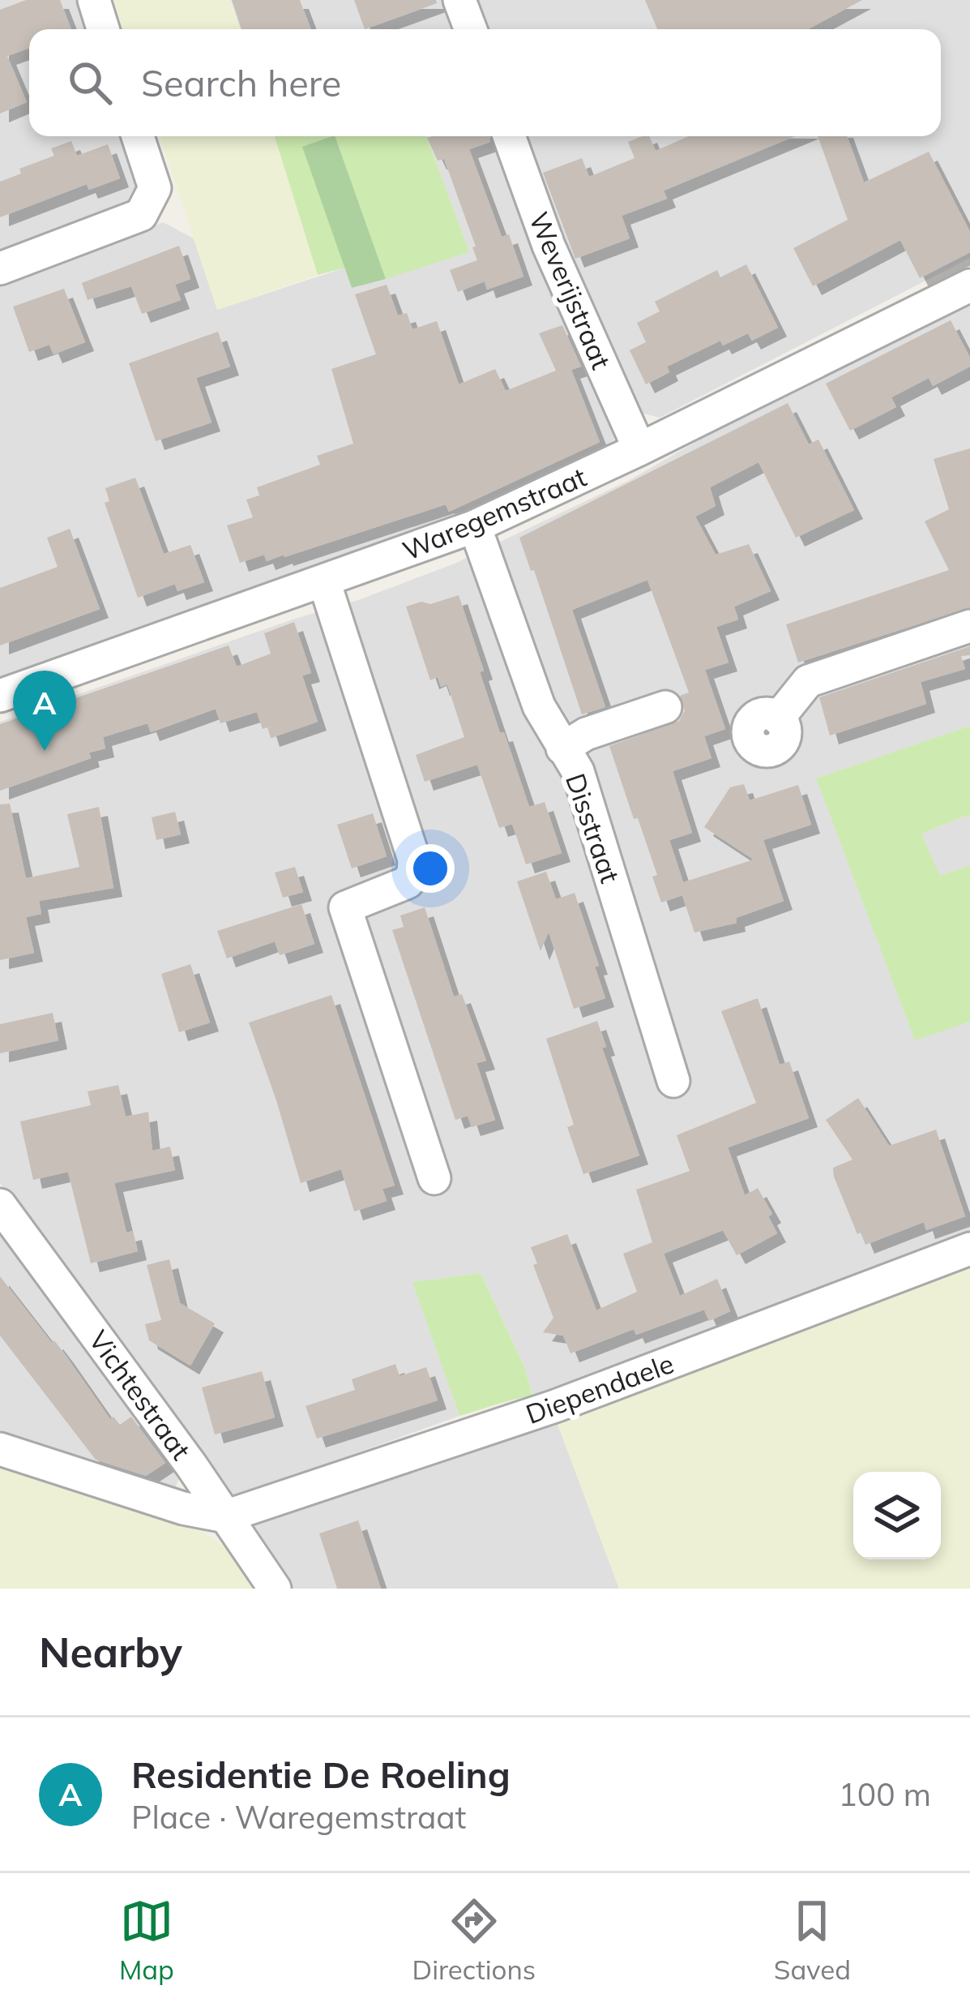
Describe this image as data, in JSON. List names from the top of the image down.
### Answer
{
  "streets": {
    "street": [
      "Weverijstraat",
      "Waregemstraat",
      "Disstraat",
      "Diependaele",
      "Vichtestraat"
    ]
  },
  "crossings": [
    ["Weverijstraat", "Waregemstraat"],
    ["Waregemstraat", "Disstraat"],
    ["Diependaele", "Vichtestraat"]
  ],
  "page": {
    "search": "Search here",
    "pins": "A",
    "heading": "Nearby",
    "list": [
      {
        "mark": "A",
        "name": "Residentie De Roeling",
        "note": "Place · Waregemstraat",
        "value": "100 m"
      }
    ],
    "nav": ["Map", "Directions", "Saved"]
  }
}
